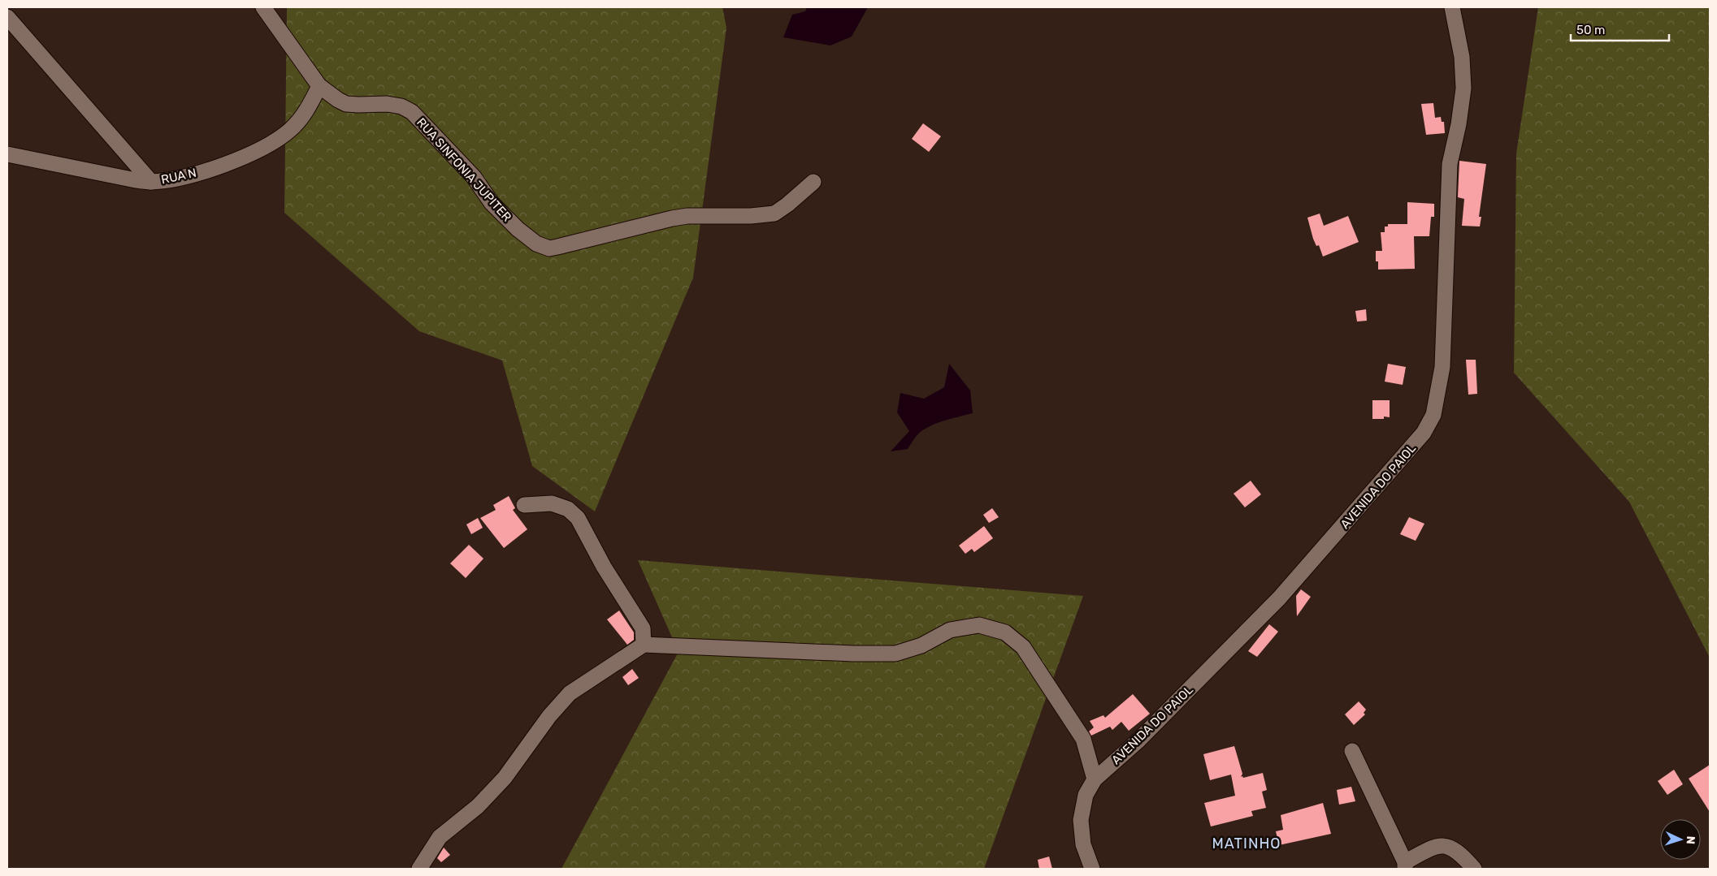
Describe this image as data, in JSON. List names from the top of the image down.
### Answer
{
  "streets": {
    "street": ["RUA SINFONIA JUPITER", "RUA N", "AVENIDA DO PAIOL"]
  },
  "crossings": [
    ["RUA SINFONIA JUPITER", "RUA N"]
  ],
  "districts": ["MATINHO"],
  "scale_bar": "50 m",
  "north": "right"
}
